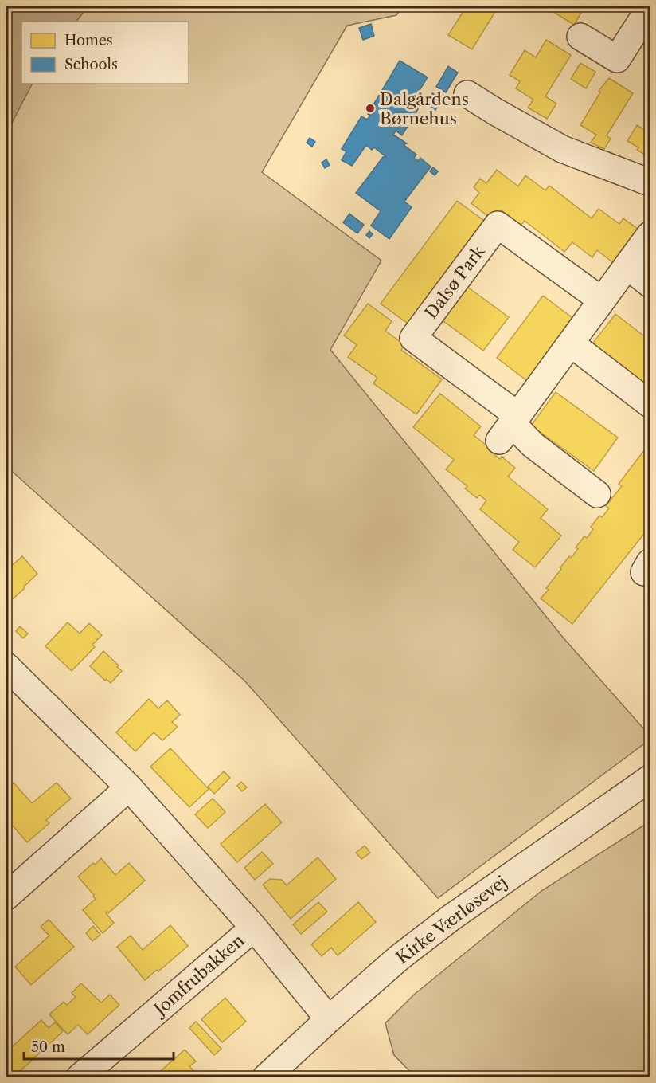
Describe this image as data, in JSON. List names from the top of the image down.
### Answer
{
  "streets": {
    "street": ["Dalsø Park", "Kirke Værløsevej", "Jomfrubakken"]
  },
  "crossings": [
    ["Kirke Værløsevej", "Jomfrubakken"]
  ],
  "places": ["Dalgårdens Børnehus"],
  "legend": ["Homes", "Schools"],
  "scale_bar": "50 m"
}
